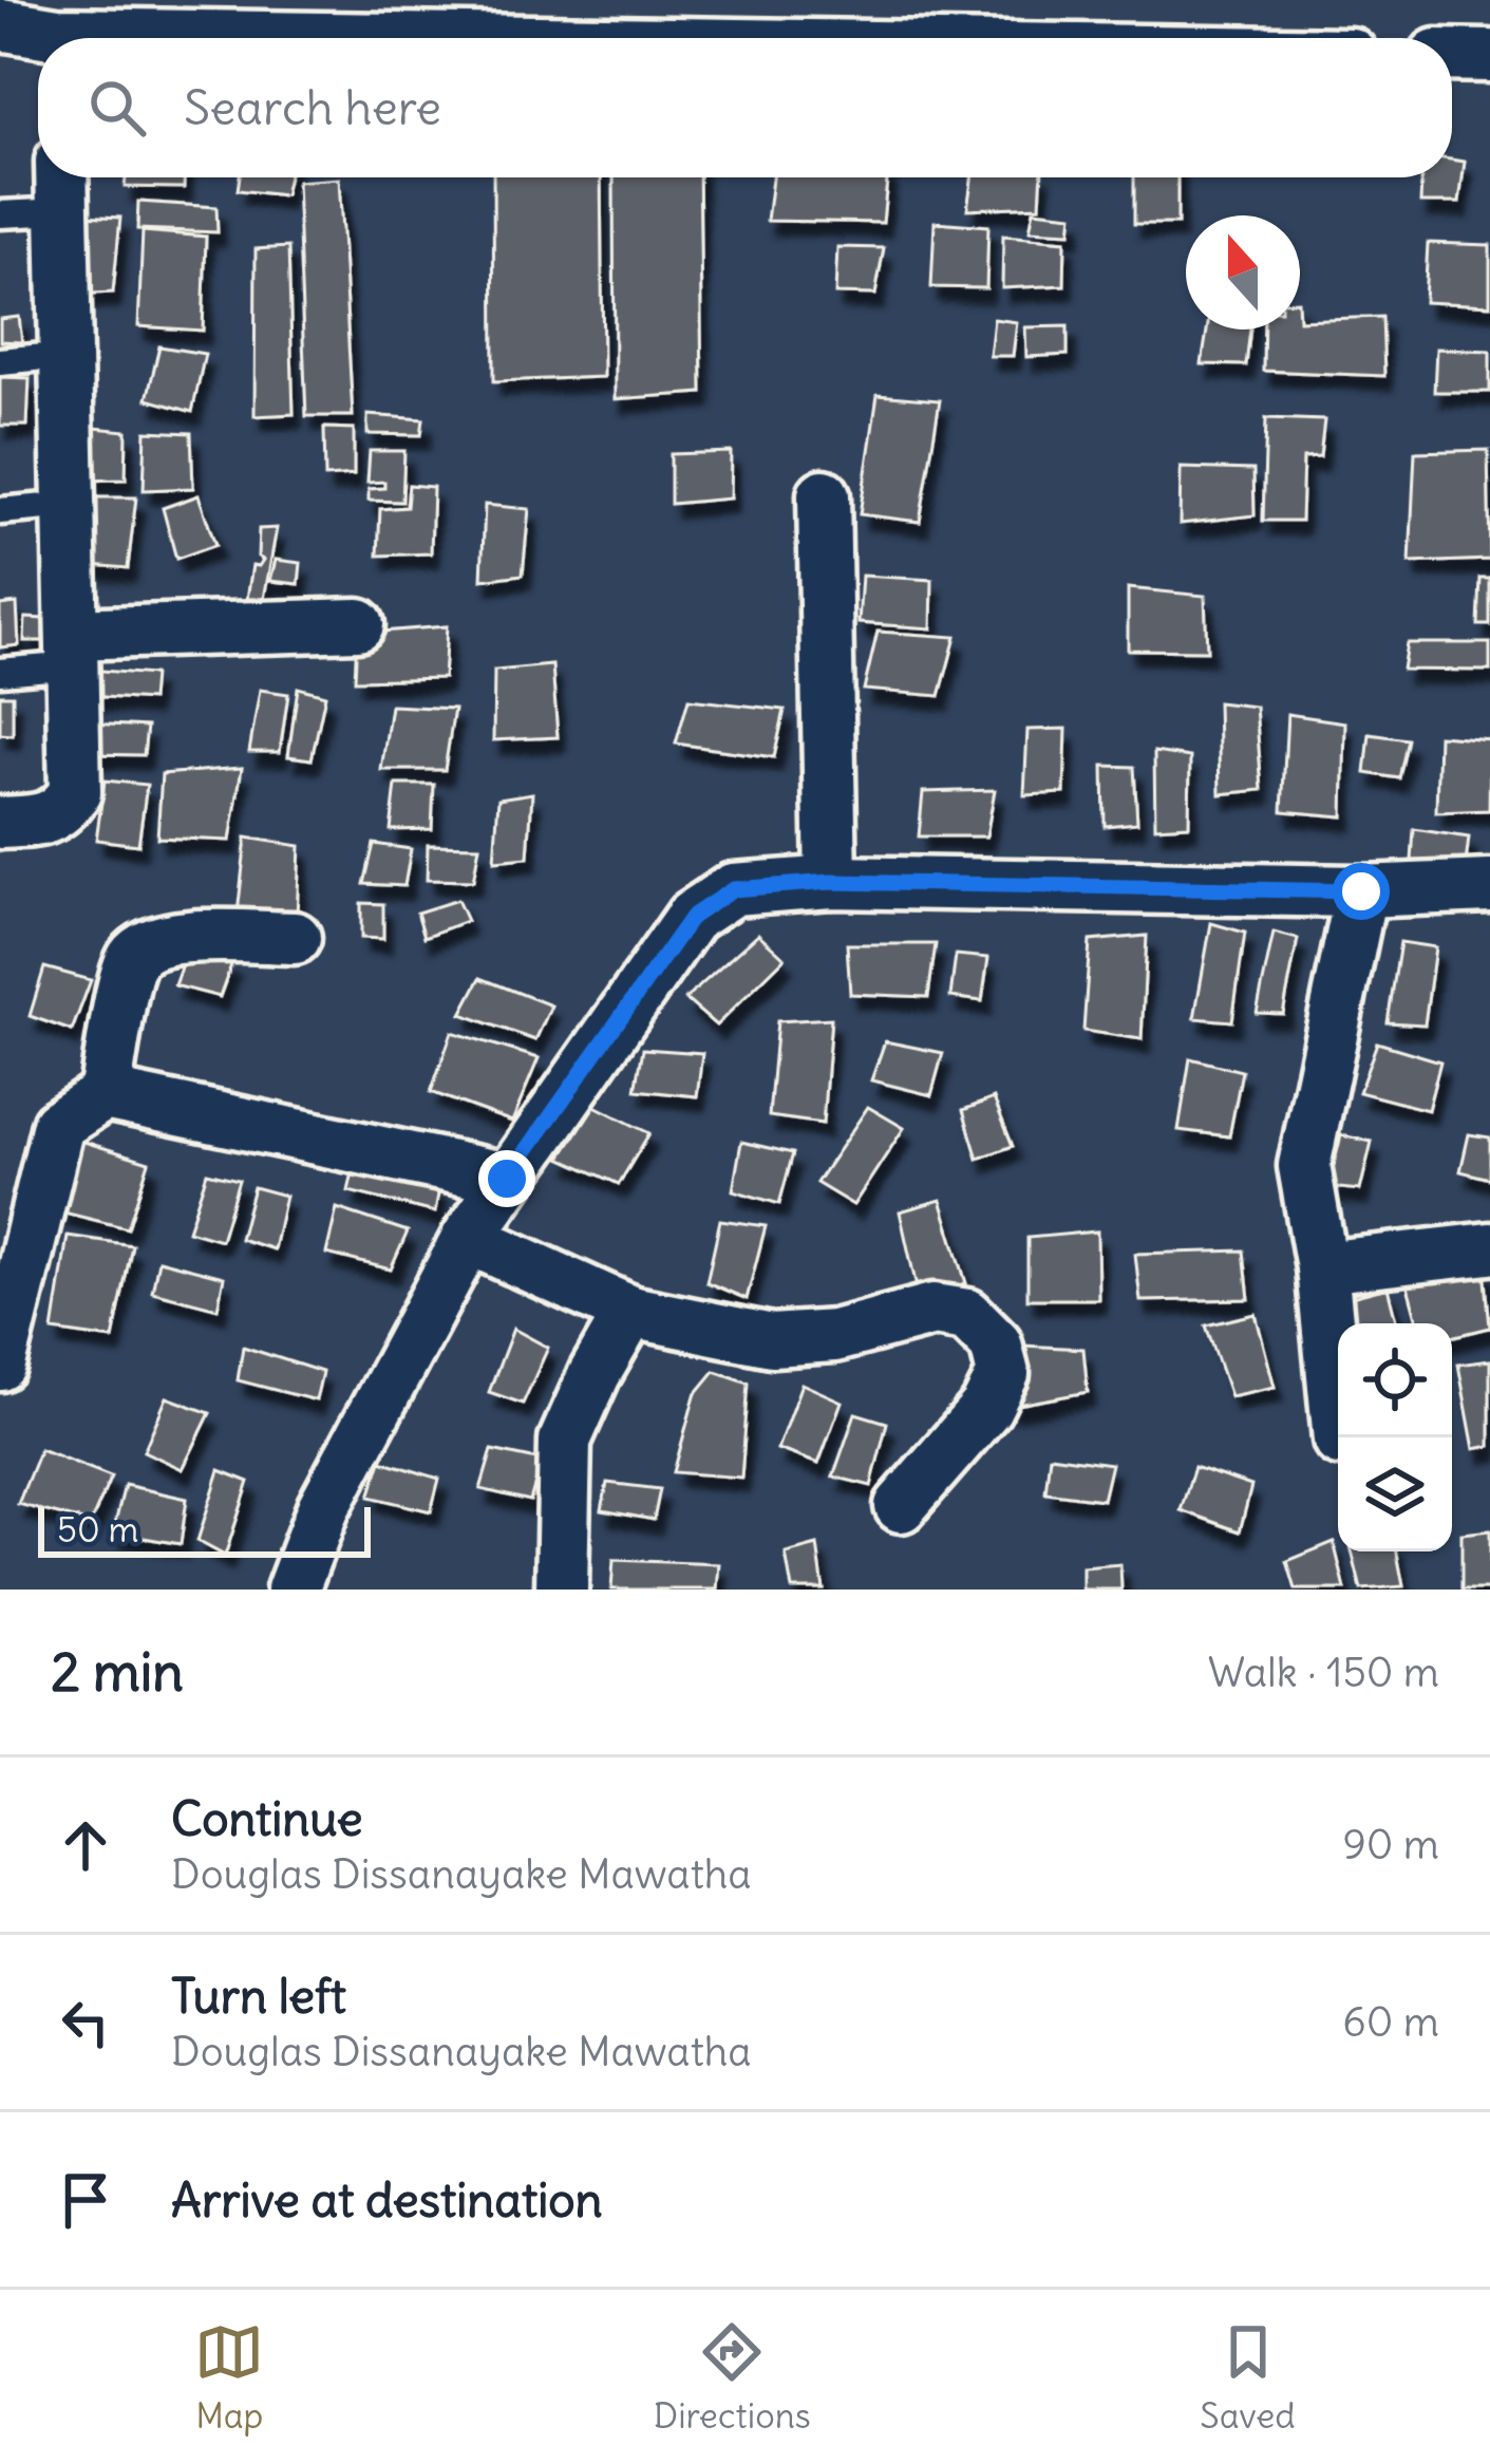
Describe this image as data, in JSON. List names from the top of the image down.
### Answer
{
  "scale_bar": "50 m",
  "north": "top",
  "page": {
    "search": "Search here",
    "scale": "50 m",
    "heading": ["2 min", "Walk · 150 m"],
    "list": [
      ["Continue", "Douglas Dissanayake Mawatha", "90 m"],
      ["Turn left", "Douglas Dissanayake Mawatha", "60 m"],
      "Arrive at destination"
    ],
    "nav": ["Map", "Directions", "Saved"]
  }
}
